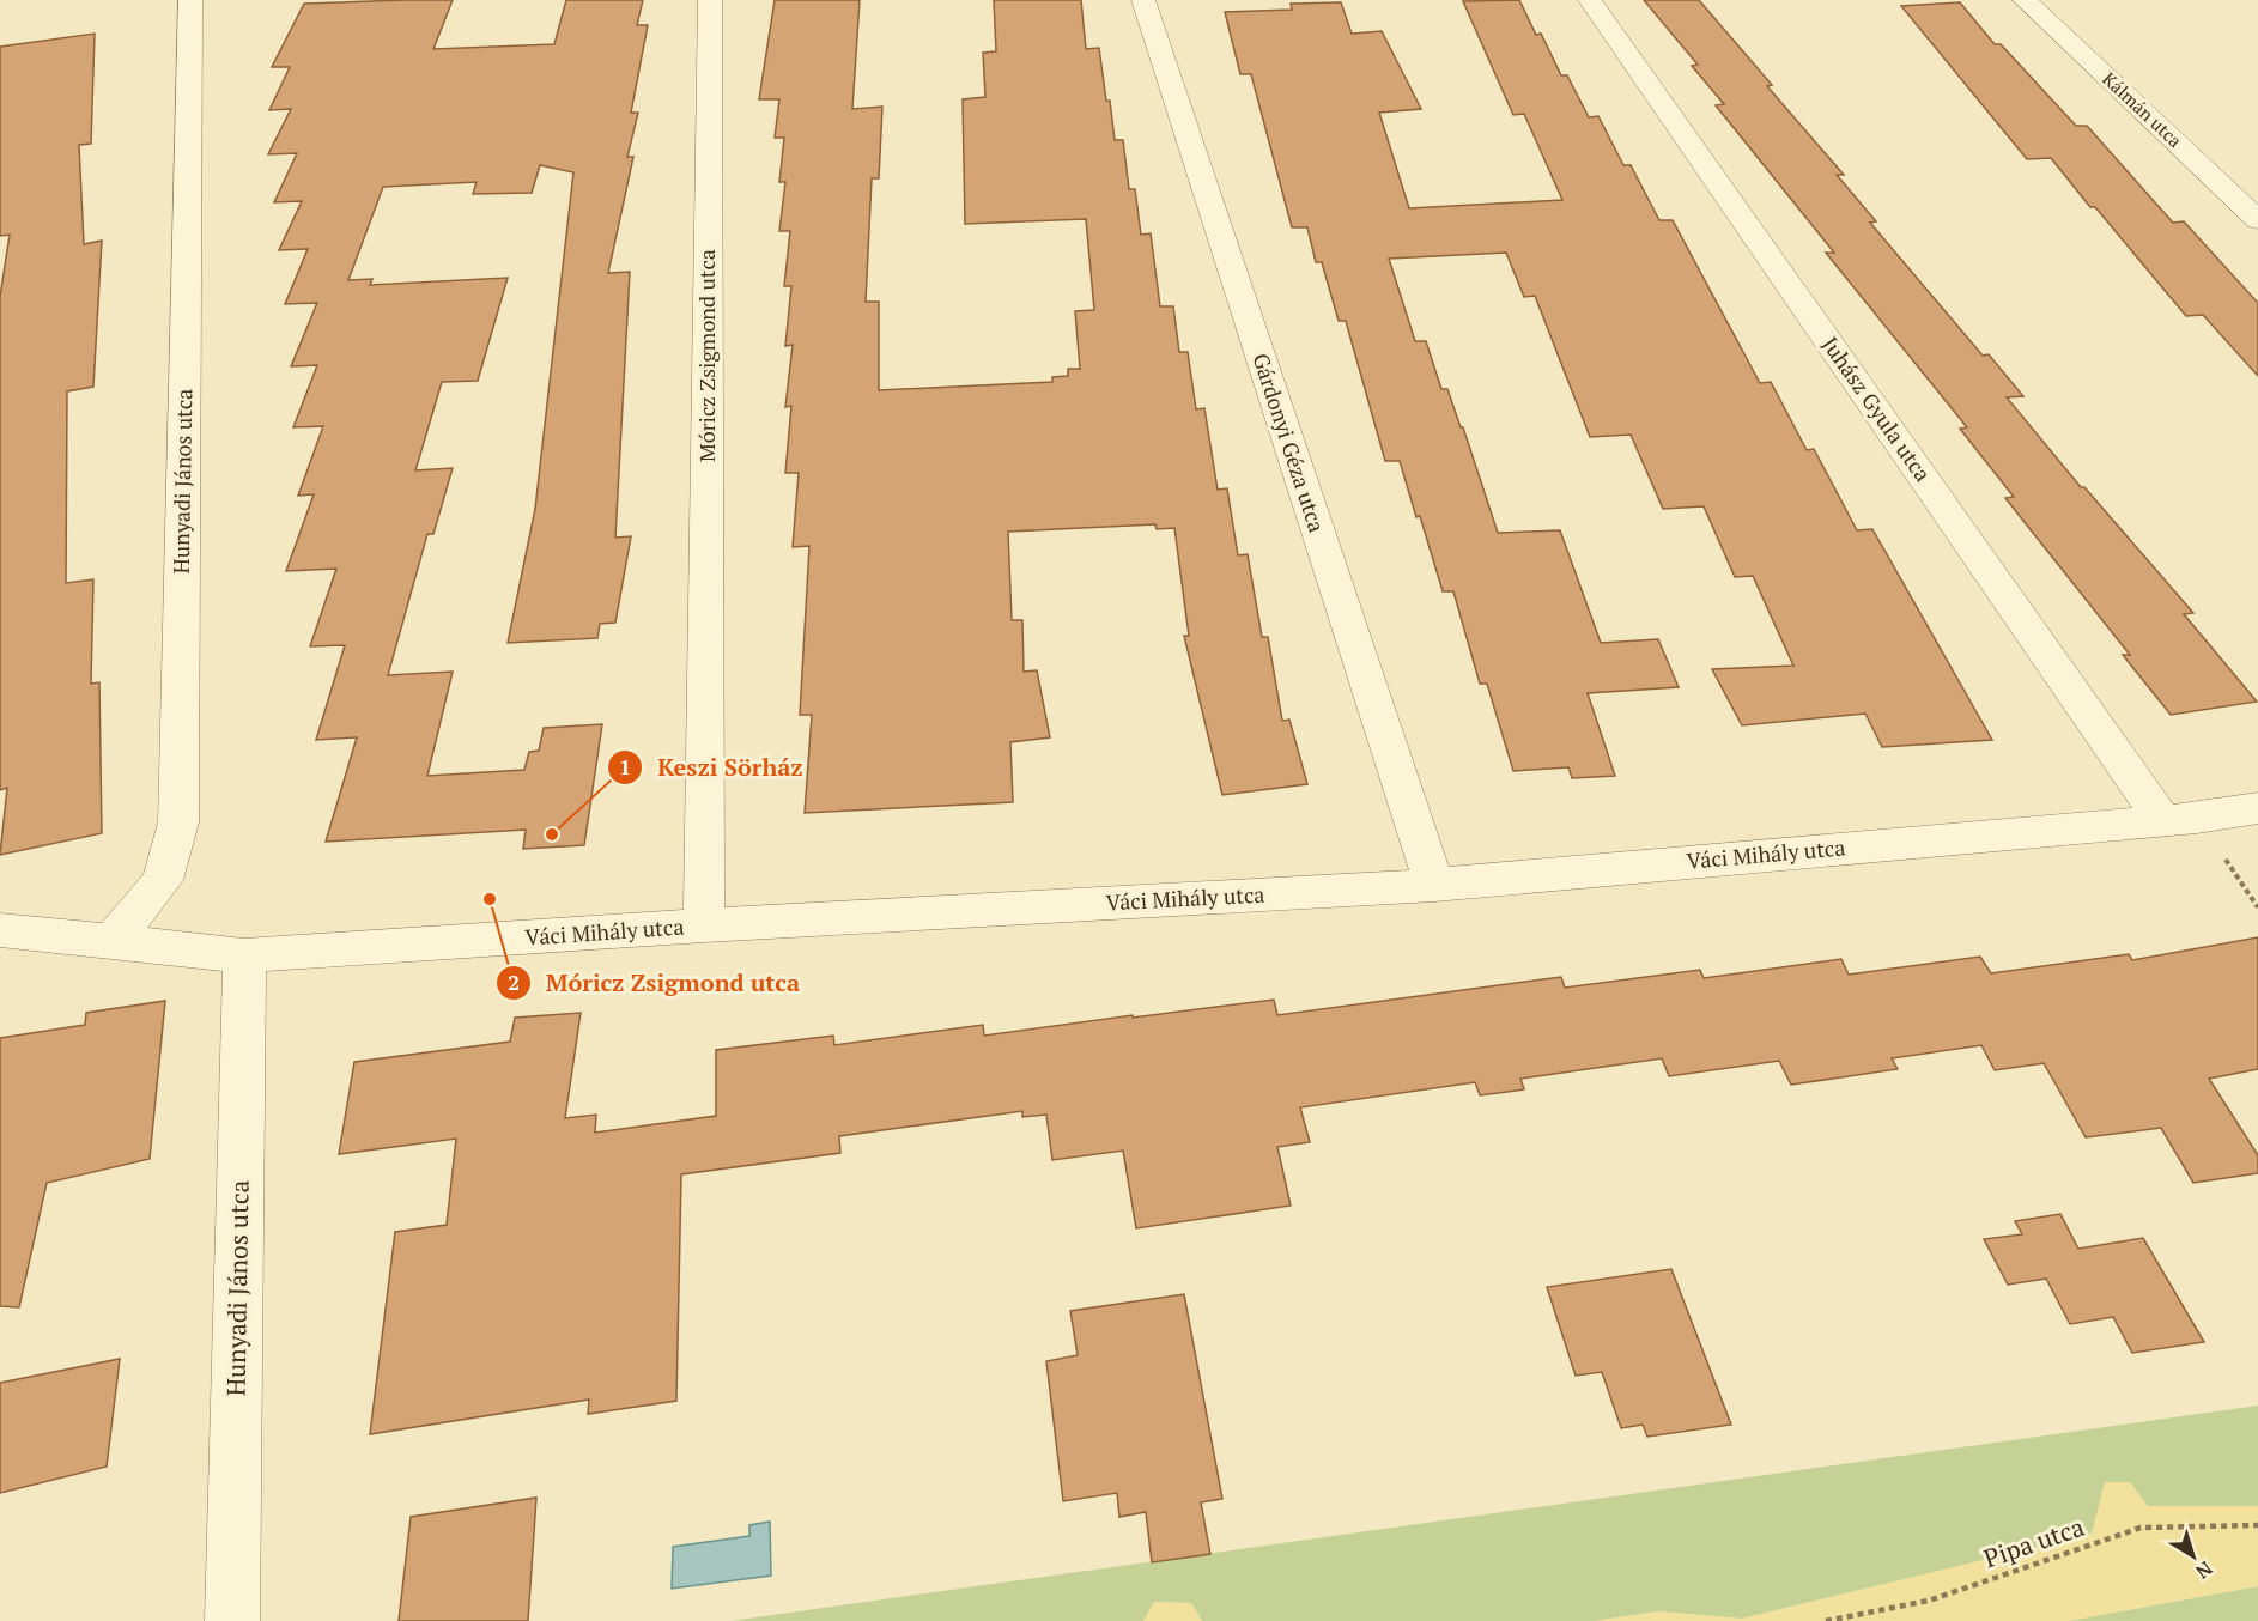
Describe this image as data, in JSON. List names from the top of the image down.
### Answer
{
  "streets": {
    "street": [
      "Kálmán utca",
      "Móricz Zsigmond utca",
      "Juhász Gyula utca",
      "Gárdonyi Géza utca",
      "Hunyadi János utca",
      "Váci Mihály utca"
    ],
    "path": ["Pipa utca"]
  },
  "crossings": [
    ["Móricz Zsigmond utca", "Váci Mihály utca"],
    ["Juhász Gyula utca", "Váci Mihály utca"],
    ["Gárdonyi Géza utca", "Váci Mihály utca"],
    ["Hunyadi János utca", "Váci Mihály utca"]
  ],
  "places": ["Keszi Sörház", "Móricz Zsigmond utca"],
  "north": "bottom right"
}
